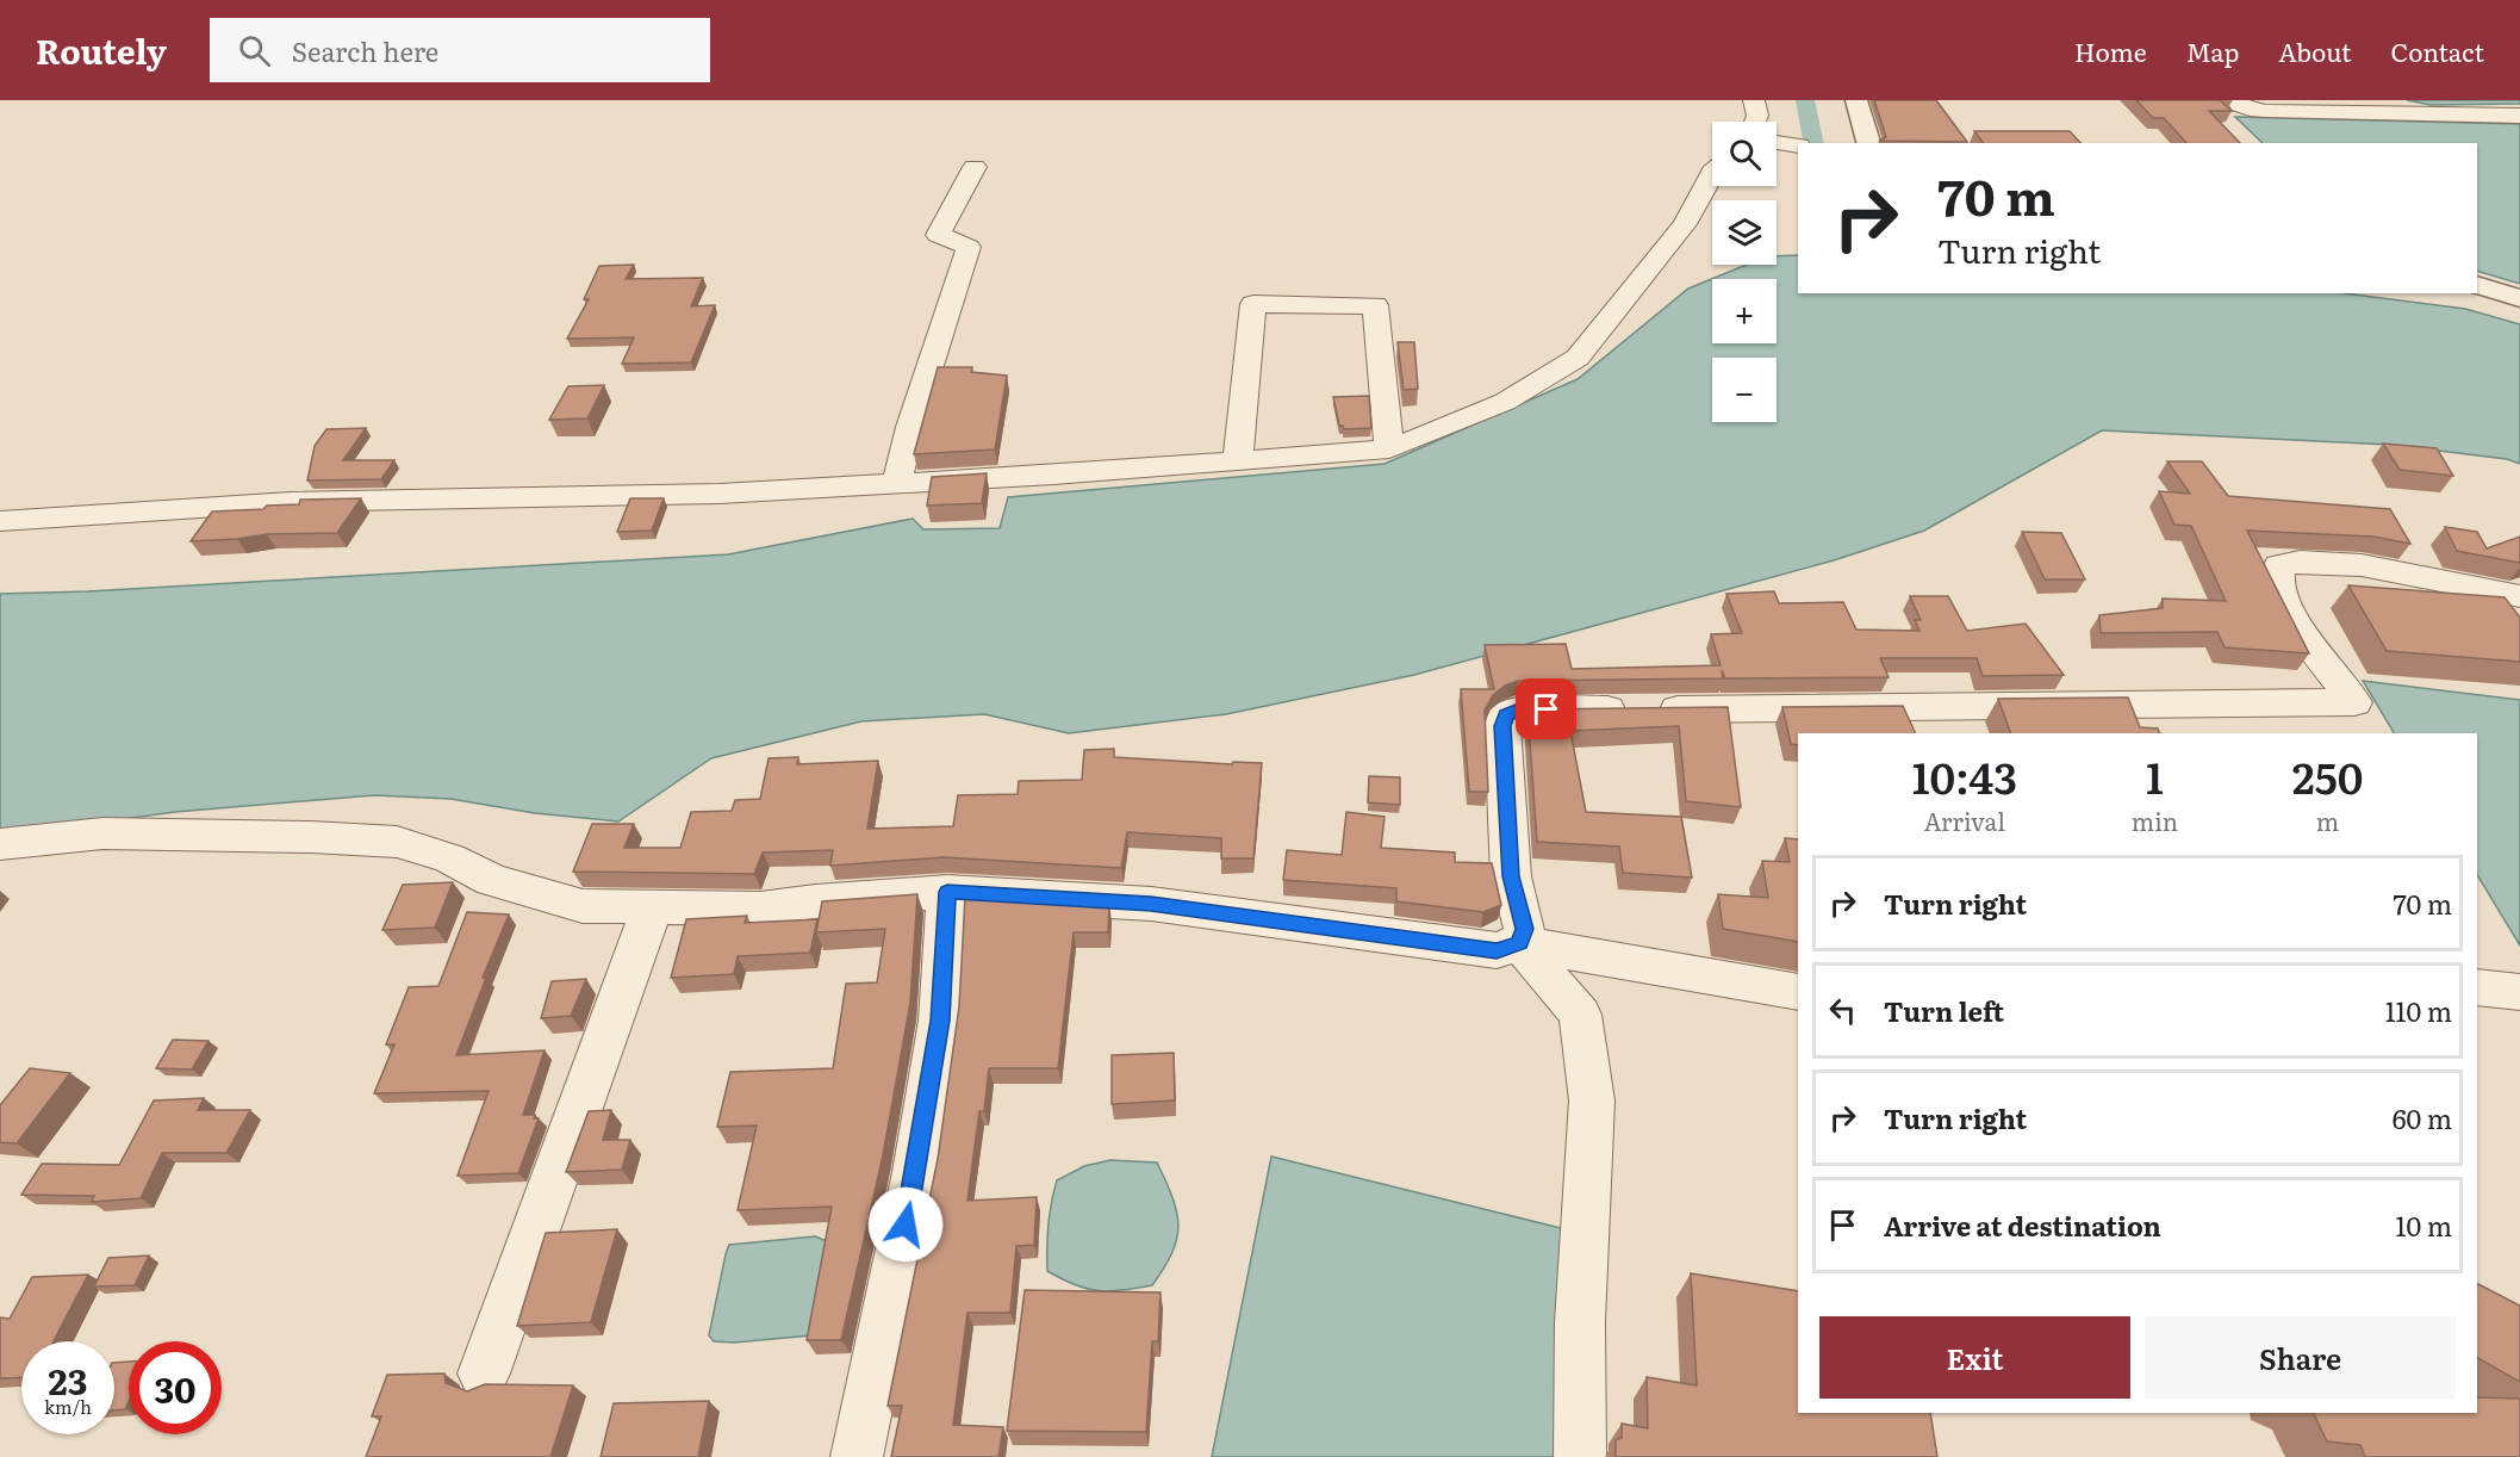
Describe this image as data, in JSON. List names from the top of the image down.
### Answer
{
  "page": {
    "header": "Routely",
    "search": "Search here",
    "nav": [
      "Home",
      "Map",
      "About",
      "Contact"
    ],
    "map_buttons": ["+", "−"],
    "turn": ["70 m", "Turn right"],
    "eta": [
      "10:43",
      "Arrival",
      "1",
      "min",
      "250",
      "m"
    ],
    "list": [
      {
        "name": "Turn right",
        "value": "70 m"
      },
      {
        "name": "Turn left",
        "value": "110 m"
      },
      {
        "name": "Turn right",
        "value": "60 m"
      },
      {
        "name": "Arrive at destination",
        "value": "10 m"
      }
    ],
    "buttons": ["Exit", "Share"],
    "speed": "23 km/h",
    "limit": "30"
  }
}
